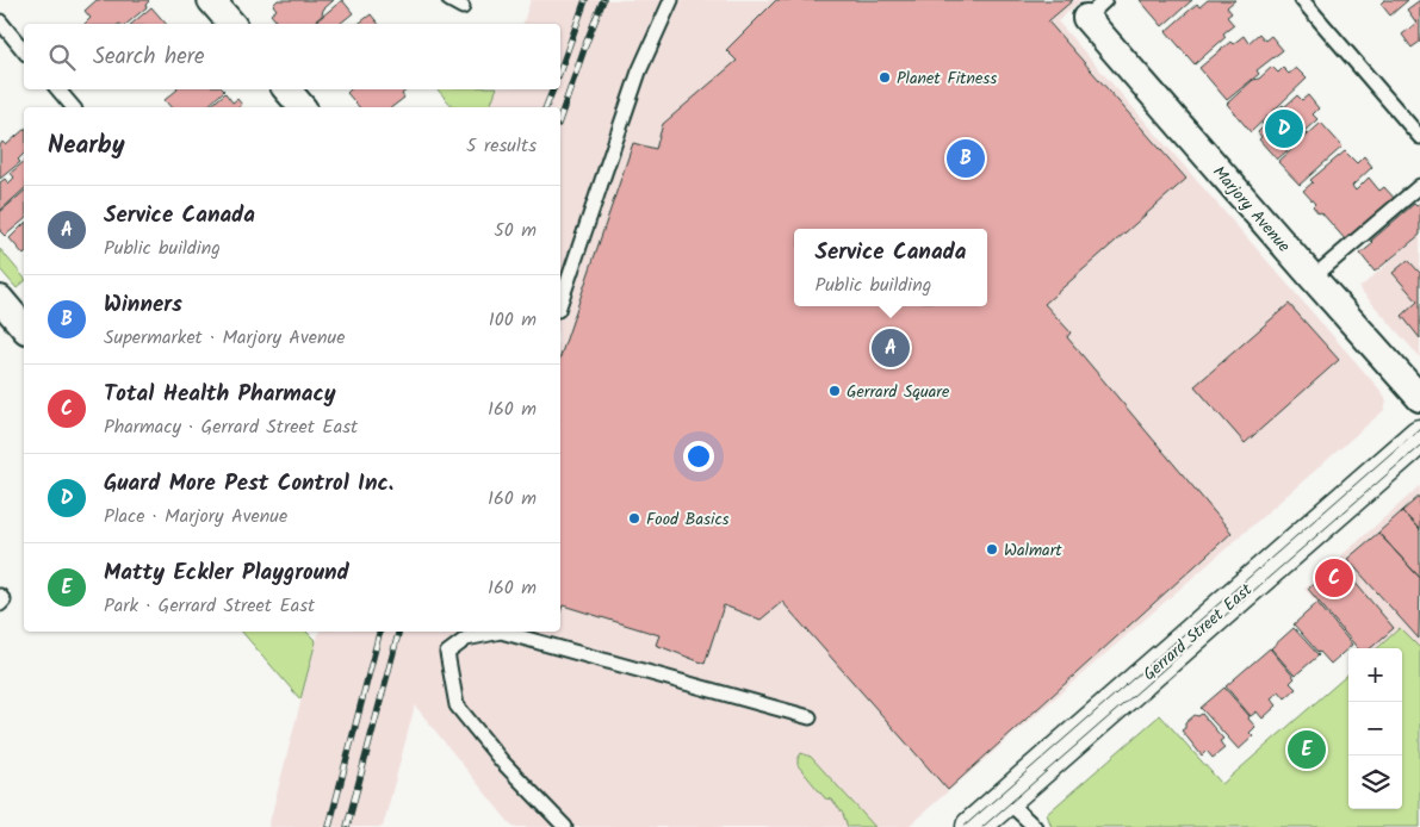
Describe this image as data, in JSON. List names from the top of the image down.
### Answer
{
  "streets": {
    "main road": ["Gerrard Street East"],
    "street": ["Marjory Avenue"]
  },
  "places": [
    "Planet Fitness",
    "Gerrard Square",
    "Food Basics",
    "Walmart"
  ],
  "page": {
    "search": "Search here",
    "pins": [
      "D",
      "B",
      "A",
      "C",
      "E"
    ],
    "heading": ["Nearby", "5 results"],
    "list": [
      {
        "mark": "A",
        "name": "Service Canada",
        "note": "Public building",
        "value": "50 m"
      },
      {
        "mark": "B",
        "name": "Winners",
        "note": "Supermarket · Marjory Avenue",
        "value": "100 m"
      },
      {
        "mark": "C",
        "name": "Total Health Pharmacy",
        "note": "Pharmacy · Gerrard Street East",
        "value": "160 m"
      },
      {
        "mark": "D",
        "name": "Guard More Pest Control Inc.",
        "note": "Place · Marjory Avenue",
        "value": "160 m"
      },
      {
        "mark": "E",
        "name": "Matty Eckler Playground",
        "note": "Park · Gerrard Street East",
        "value": "160 m"
      }
    ],
    "popup": ["Service Canada", "Public building"],
    "map_buttons": ["+", "−"]
  }
}
